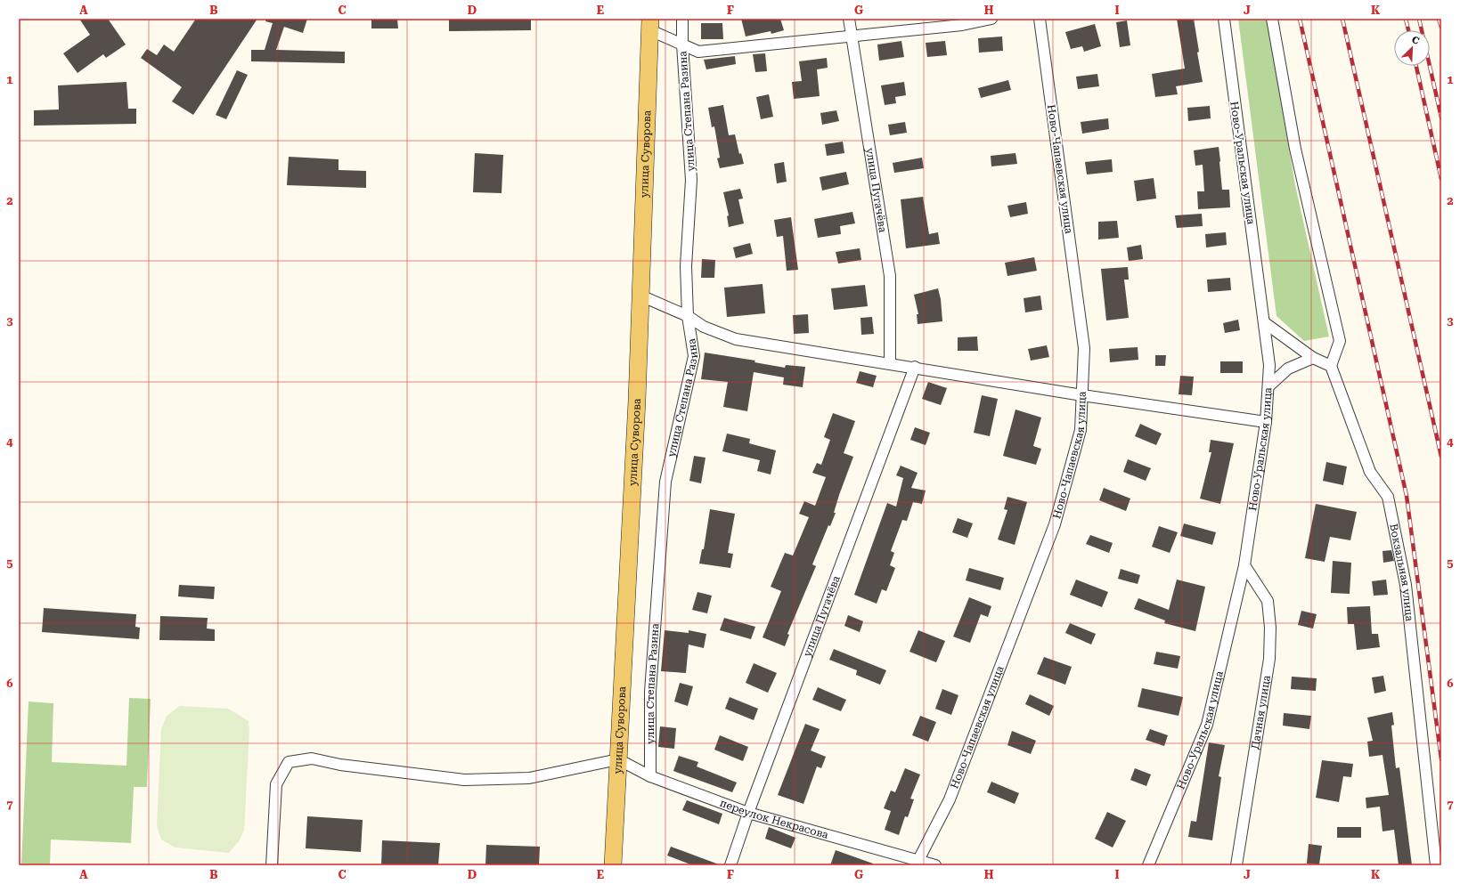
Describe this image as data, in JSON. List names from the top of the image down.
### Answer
{
  "streets": {
    "main road": ["улица Суворова"],
    "street": [
      "улица Степана Разина",
      "Ново-Уральская улица",
      "Ново-Чапаевская улица",
      "улица Пугачёва",
      "Вокзальная улица",
      "Дачная улица",
      "переулок Некрасова"
    ]
  },
  "crossings": [
    ["улица Степана Разина", "переулок Некрасова"],
    ["улица Суворова", "переулок Некрасова"],
    ["Ново-Уральская улица", "Дачная улица"],
    ["Ново-Чапаевская улица", "переулок Некрасова"],
    ["улица Пугачёва", "переулок Некрасова"]
  ],
  "north": "top right",
  "grid": {
    "columns": [
      "A",
      "B",
      "C",
      "D",
      "E",
      "F",
      "G",
      "H",
      "I",
      "J",
      "K"
    ],
    "rows": [
      "1",
      "2",
      "3",
      "4",
      "5",
      "6",
      "7"
    ]
  }
}
